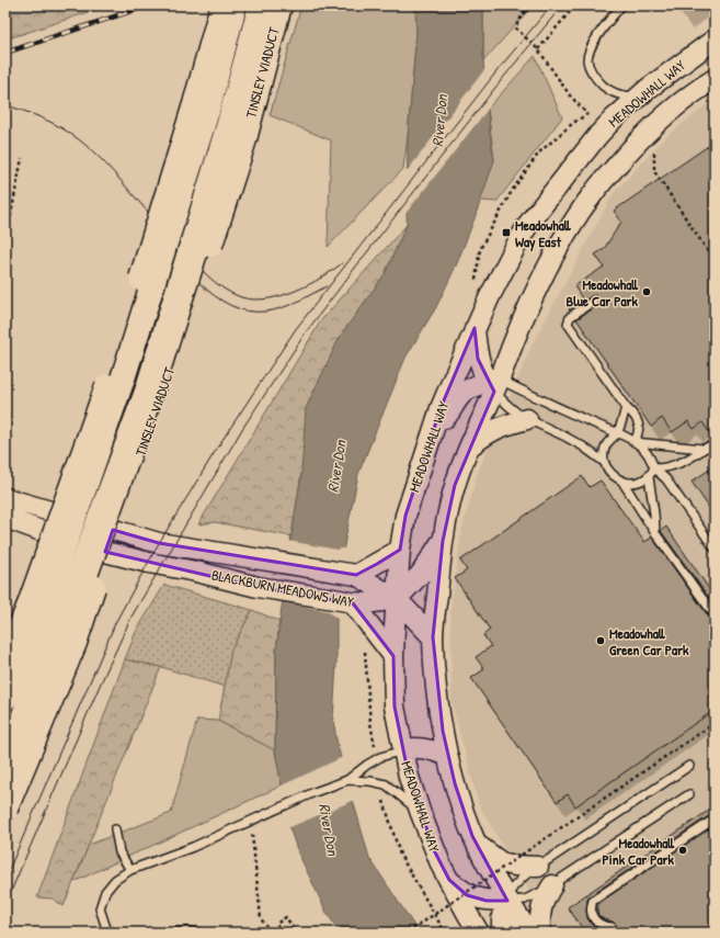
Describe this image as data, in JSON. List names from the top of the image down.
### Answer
{
  "streets": {
    "highway": ["TINSLEY VIADUCT"],
    "street": ["MEADOWHALL WAY", "BLACKBURN MEADOWS WAY"]
  },
  "crossings": [
    ["MEADOWHALL WAY", "BLACKBURN MEADOWS WAY"]
  ],
  "water": ["River Don"],
  "places": {
    "transit": ["Meadowhall Way East"],
    "other": ["Meadowhall Blue Car Park", "Meadowhall Green Car Park", "Meadowhall Pink Car Park"]
  }
}
